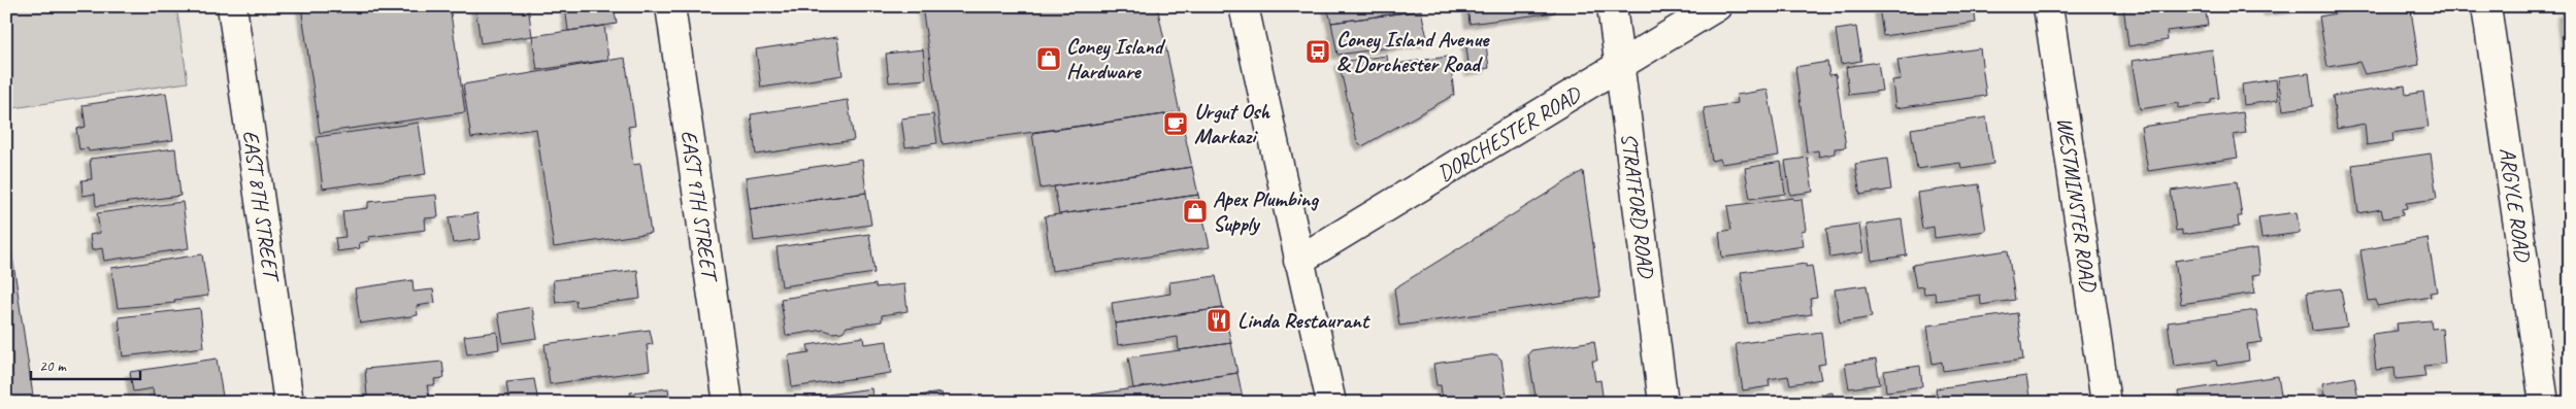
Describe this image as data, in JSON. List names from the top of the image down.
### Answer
{
  "streets": {
    "street": [
      "DORCHESTER ROAD",
      "EAST 8TH STREET",
      "EAST 9TH STREET",
      "WESTMINSTER ROAD",
      "ARGYLE ROAD",
      "STRATFORD ROAD"
    ]
  },
  "crossings": [
    ["DORCHESTER ROAD", "STRATFORD ROAD"]
  ],
  "places": {
    "bus stop": ["Coney Island Avenue & Dorchester Road"],
    "shop": ["Coney Island Hardware", "Apex Plumbing Supply"],
    "cafe": ["Urgut Osh Markazi"],
    "restaurant": ["Linda Restaurant"]
  },
  "scale_bar": "20 m"
}
